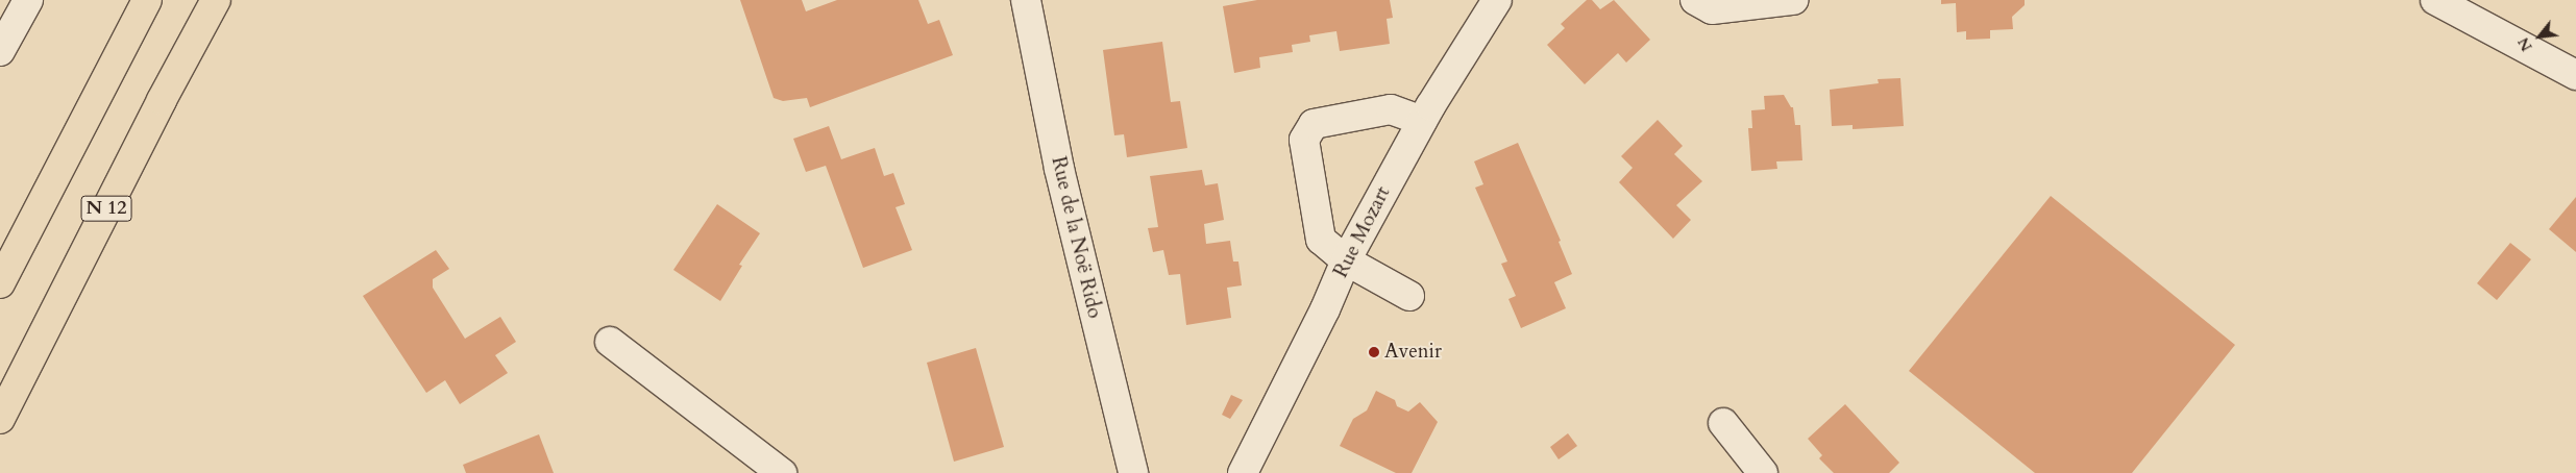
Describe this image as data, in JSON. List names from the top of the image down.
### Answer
{
  "streets": {
    "highway": ["N 12"],
    "street": ["Rue Mozart", "Rue de la Noë Rido"]
  },
  "places": ["Avenir"],
  "north": "bottom left"
}
